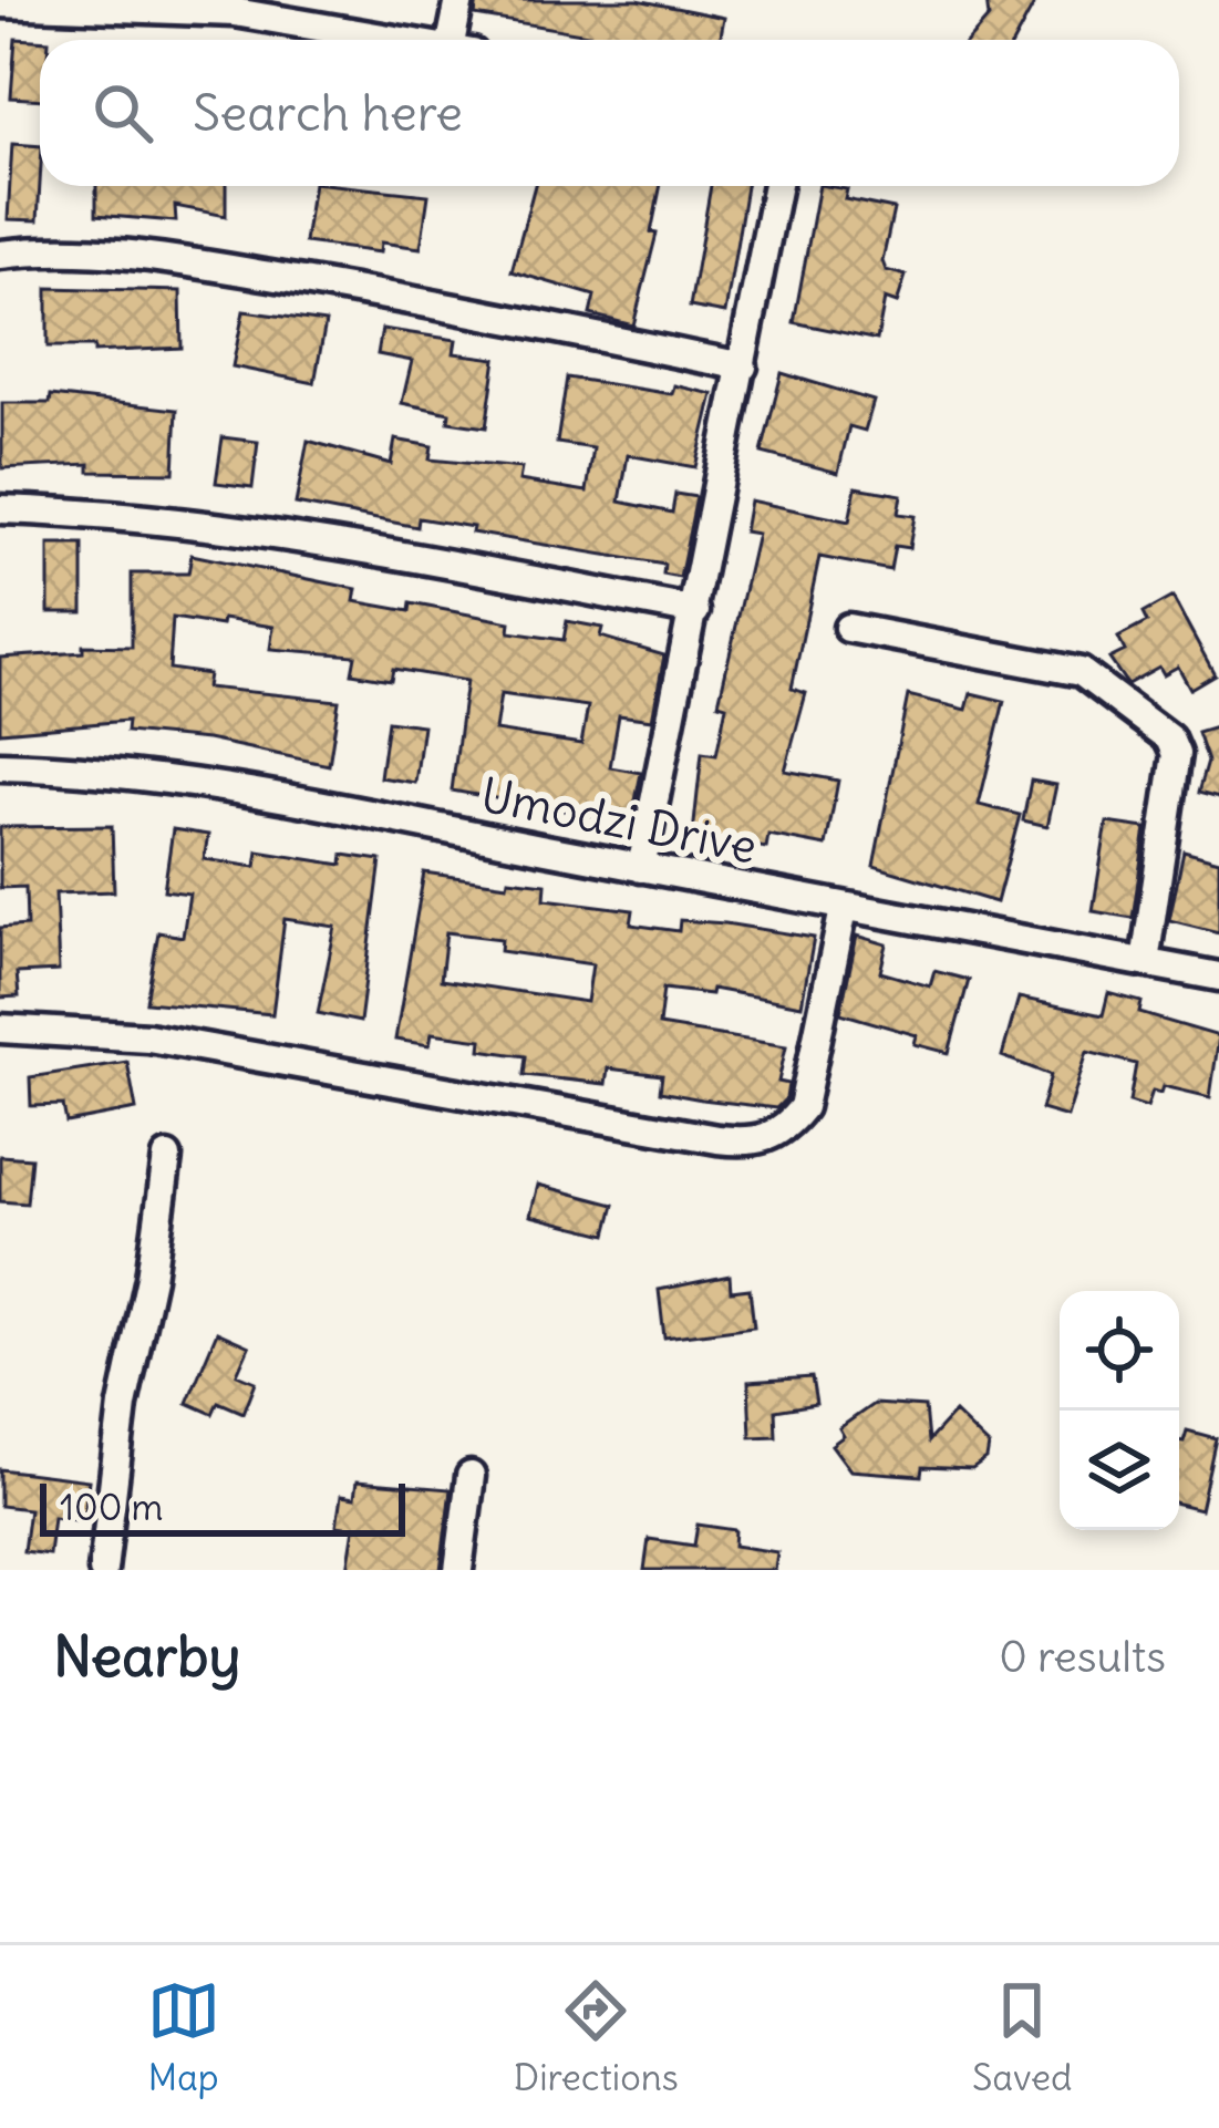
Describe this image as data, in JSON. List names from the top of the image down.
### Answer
{
  "streets": {
    "street": ["Umodzi Drive"]
  },
  "scale_bar": "100 m",
  "page": {
    "search": "Search here",
    "scale": "100 m",
    "heading": ["Nearby", "0 results"],
    "nav": ["Map", "Directions", "Saved"]
  }
}
